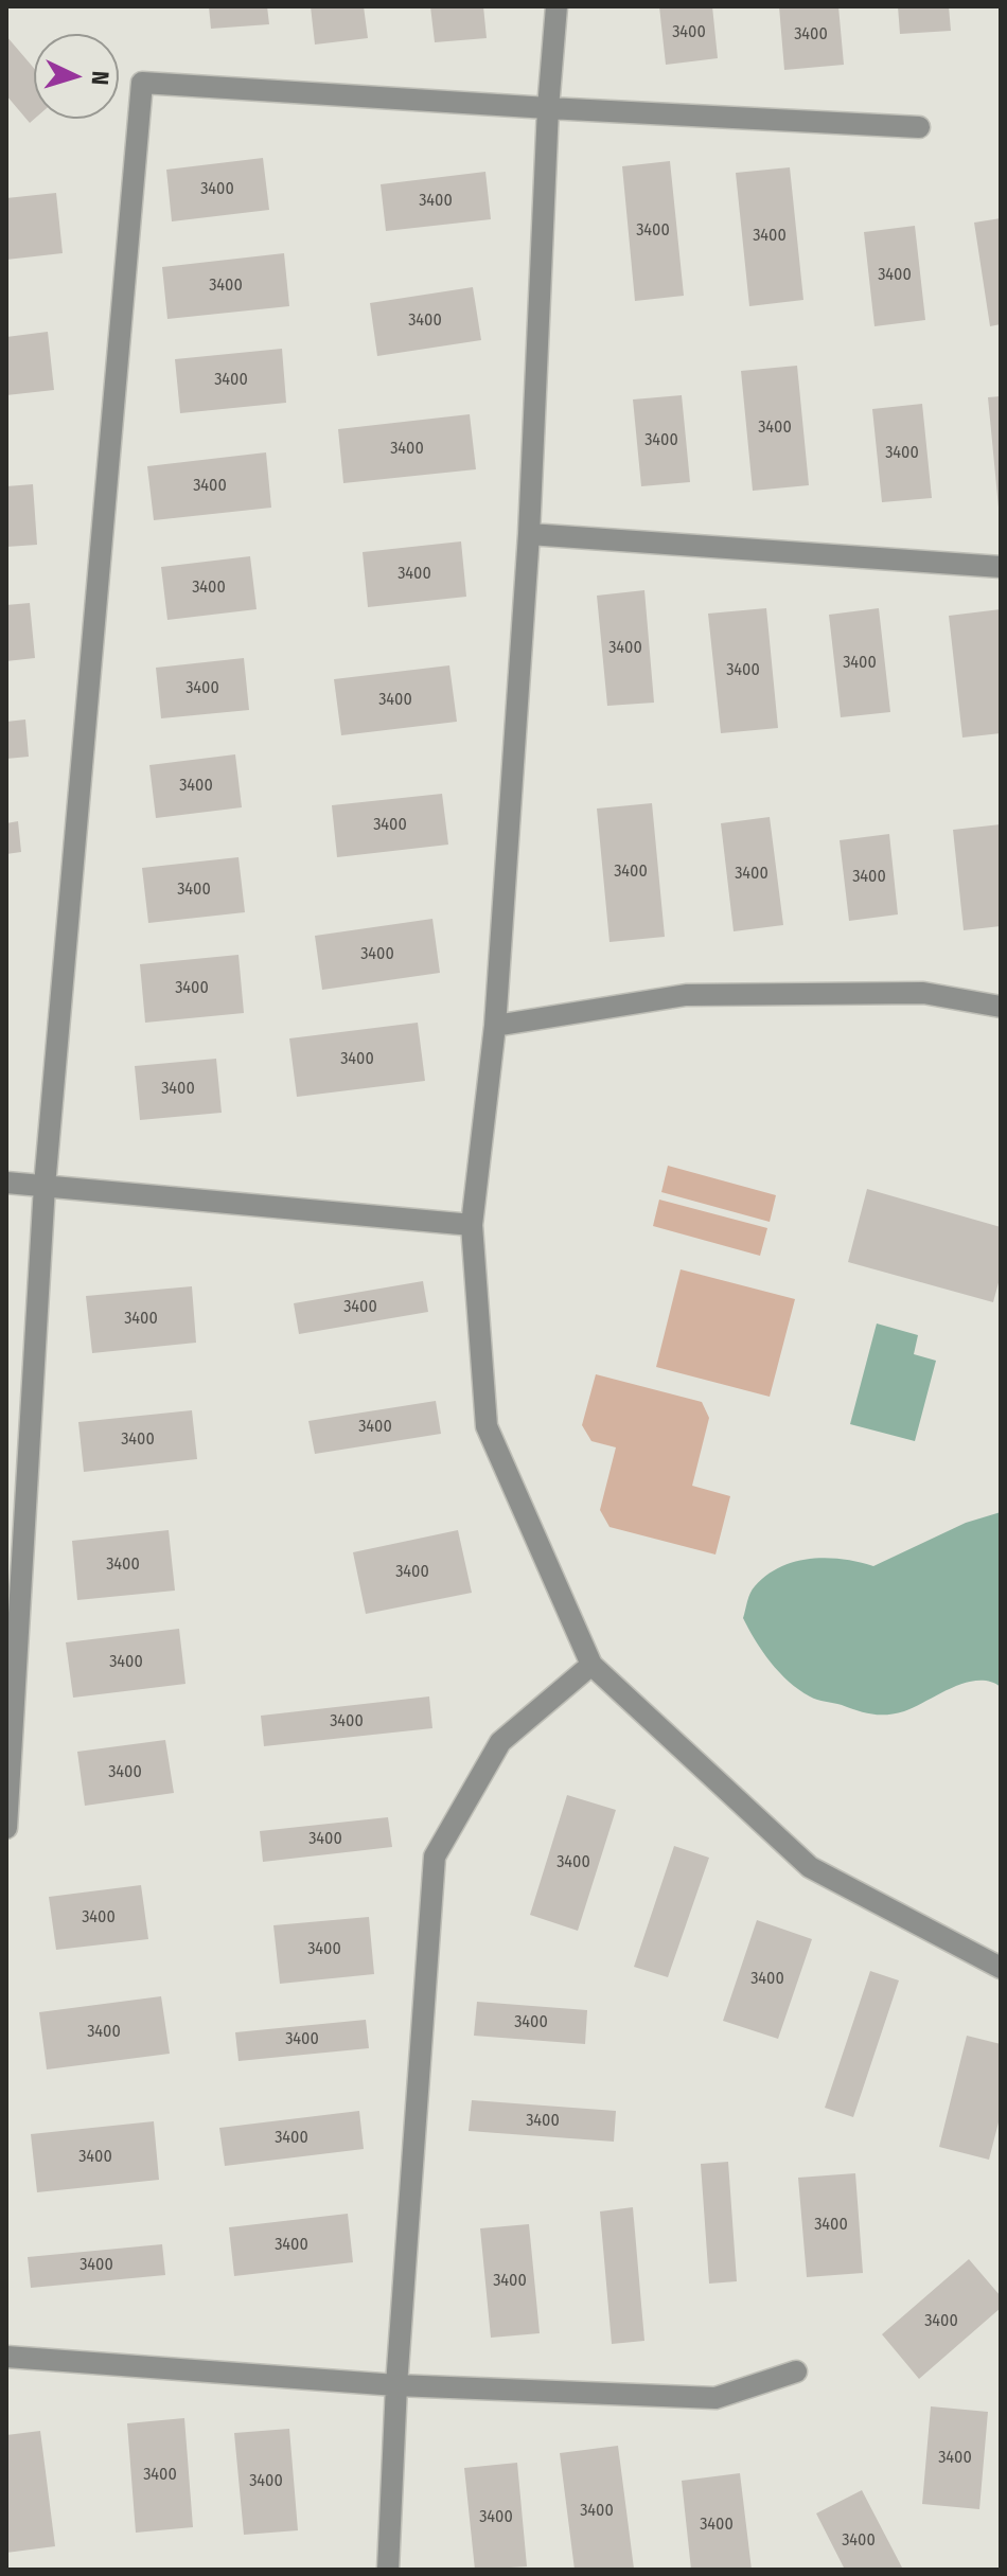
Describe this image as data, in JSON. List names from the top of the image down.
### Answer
{
  "house_numbers": [
    "3400",
    "3400",
    "3400",
    "3400",
    "3400",
    "3400",
    "3400",
    "3400",
    "3400",
    "3400",
    "3400",
    "3400",
    "3400",
    "3400",
    "3400",
    "3400",
    "3400",
    "3400",
    "3400",
    "3400",
    "3400",
    "3400",
    "3400",
    "3400",
    "3400",
    "3400",
    "3400",
    "3400",
    "3400",
    "3400",
    "3400",
    "3400",
    "3400",
    "3400",
    "3400",
    "3400",
    "3400",
    "3400",
    "3400",
    "3400",
    "3400",
    "3400",
    "3400",
    "3400",
    "3400",
    "3400",
    "3400",
    "3400",
    "3400",
    "3400",
    "3400",
    "3400",
    "3400",
    "3400",
    "3400",
    "3400",
    "3400",
    "3400",
    "3400",
    "3400",
    "3400",
    "3400",
    "3400",
    "3400"
  ],
  "north": "right"
}
